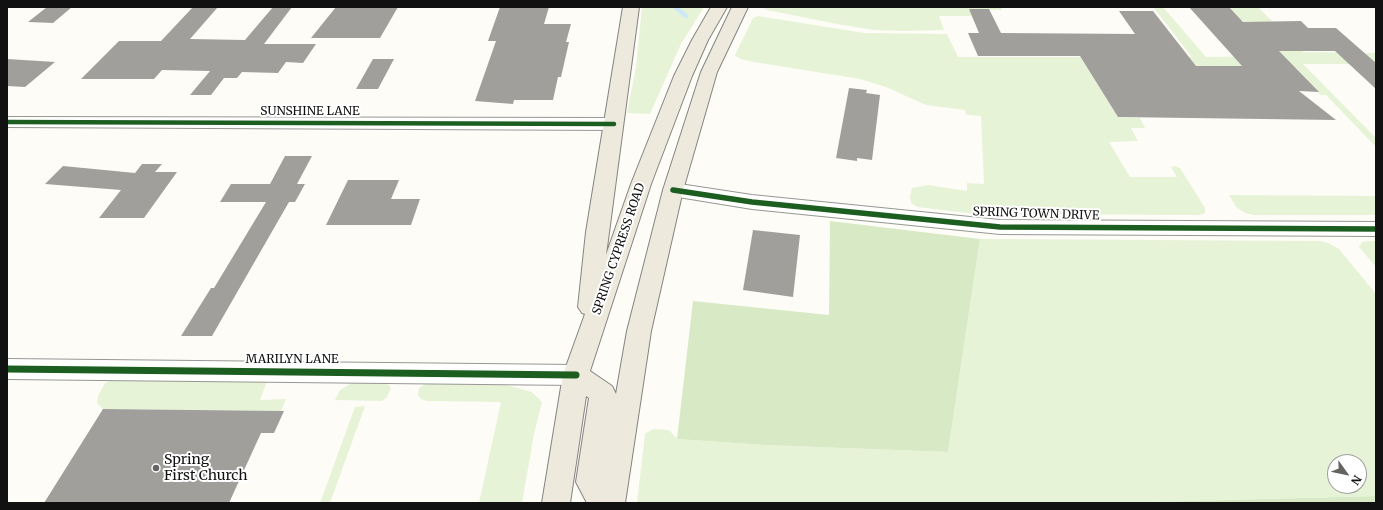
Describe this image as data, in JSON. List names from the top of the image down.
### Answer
{
  "streets": {
    "main road": ["SPRING CYPRESS ROAD"],
    "street": ["SUNSHINE LANE", "SPRING TOWN DRIVE", "MARILYN LANE"]
  },
  "crossings": [
    ["SPRING CYPRESS ROAD", "MARILYN LANE"]
  ],
  "places": ["Spring First Church"],
  "north": "bottom right"
}
